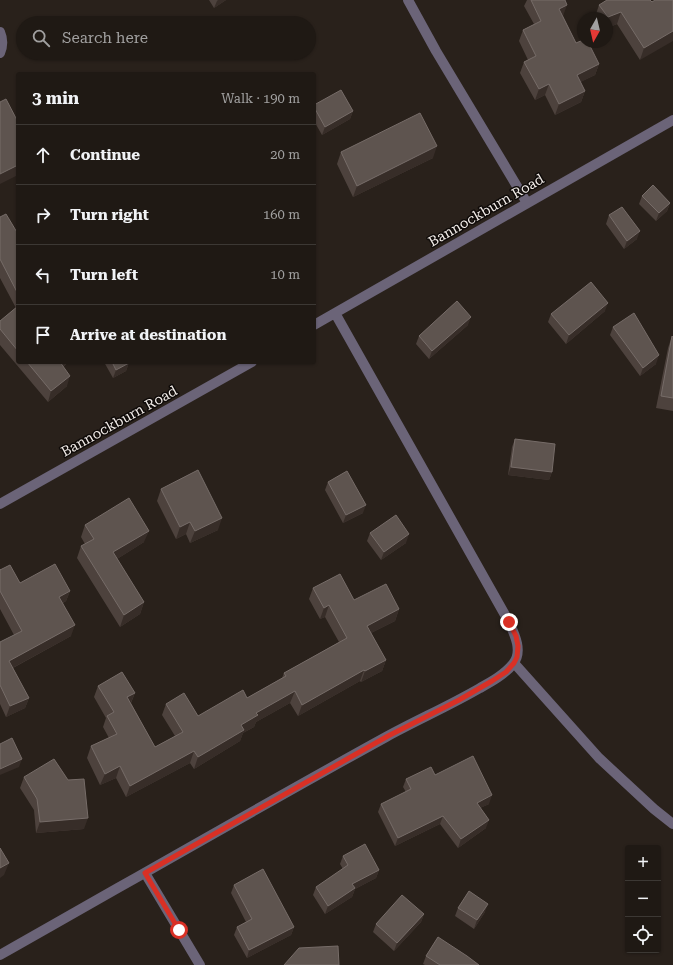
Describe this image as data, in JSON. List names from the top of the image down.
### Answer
{
  "streets": {
    "street": ["Bannockburn Road"]
  },
  "north": "bottom",
  "page": {
    "search": "Search here",
    "heading": ["3 min", "Walk · 190 m"],
    "list": [
      ["Continue", "20 m"],
      ["Turn right", "160 m"],
      ["Turn left", "10 m"],
      "Arrive at destination"
    ],
    "map_buttons": ["+", "−"]
  }
}
